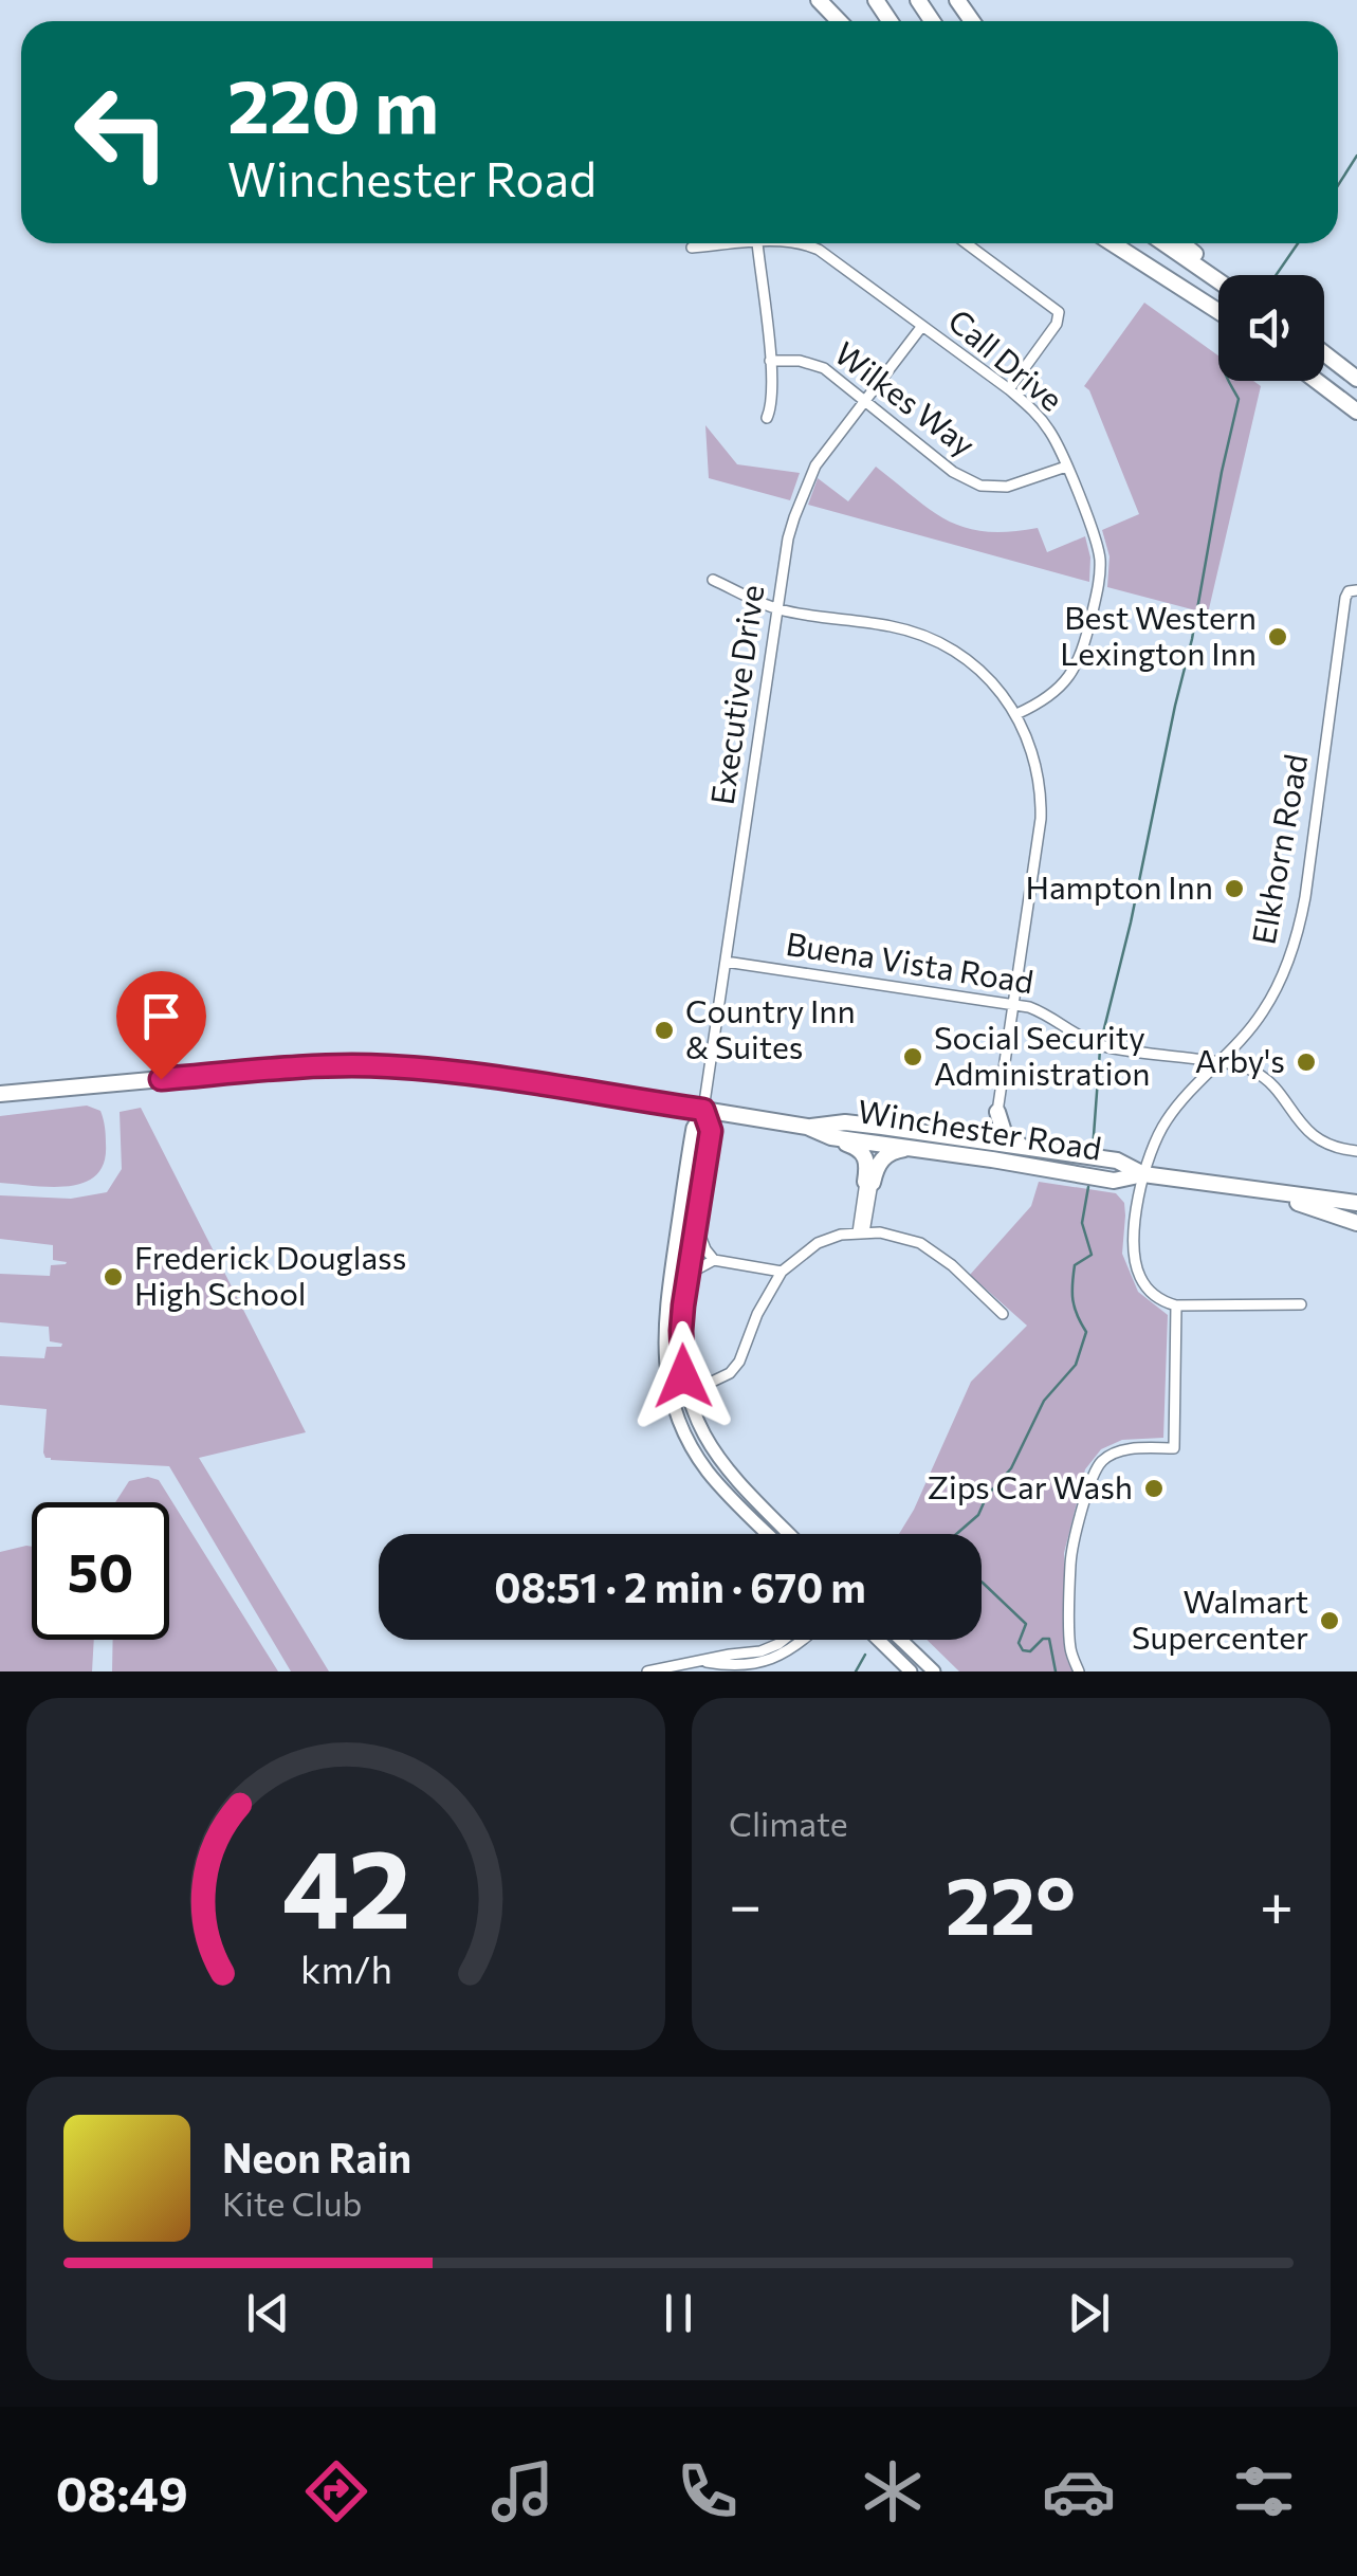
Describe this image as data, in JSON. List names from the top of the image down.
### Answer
{
  "streets": {
    "highway": ["Winchester Road"],
    "street": [
      "Call Drive",
      "Wilkes Way",
      "Executive Drive",
      "Elkhorn Road",
      "Buena Vista Road"
    ]
  },
  "crossings": [
    ["Call Drive", "Wilkes Way"],
    ["Call Drive", "Executive Drive"],
    ["Wilkes Way", "Executive Drive"],
    ["Executive Drive", "Buena Vista Road"],
    ["Executive Drive", "Winchester Road"],
    ["Elkhorn Road", "Buena Vista Road"],
    ["Elkhorn Road", "Winchester Road"]
  ],
  "places": [
    "Best Western Lexington Inn",
    "Hampton Inn",
    "Country Inn & Suites",
    "Social Security Administration",
    "Arby's",
    "Frederick Douglass High School",
    "Zips Car Wash",
    "Walmart Supercenter"
  ],
  "page": {
    "turn": ["220 m", "Winchester Road"],
    "limit": "50",
    "trip": "08:51 · 2 min · 670 m",
    "tile": "Climate",
    "heat": ["−", "22°", "+"],
    "song": ["Neon Rain", "Kite Club"],
    "tabs": "08:49",
    "gauge": ["42", "km/h"]
  }
}
